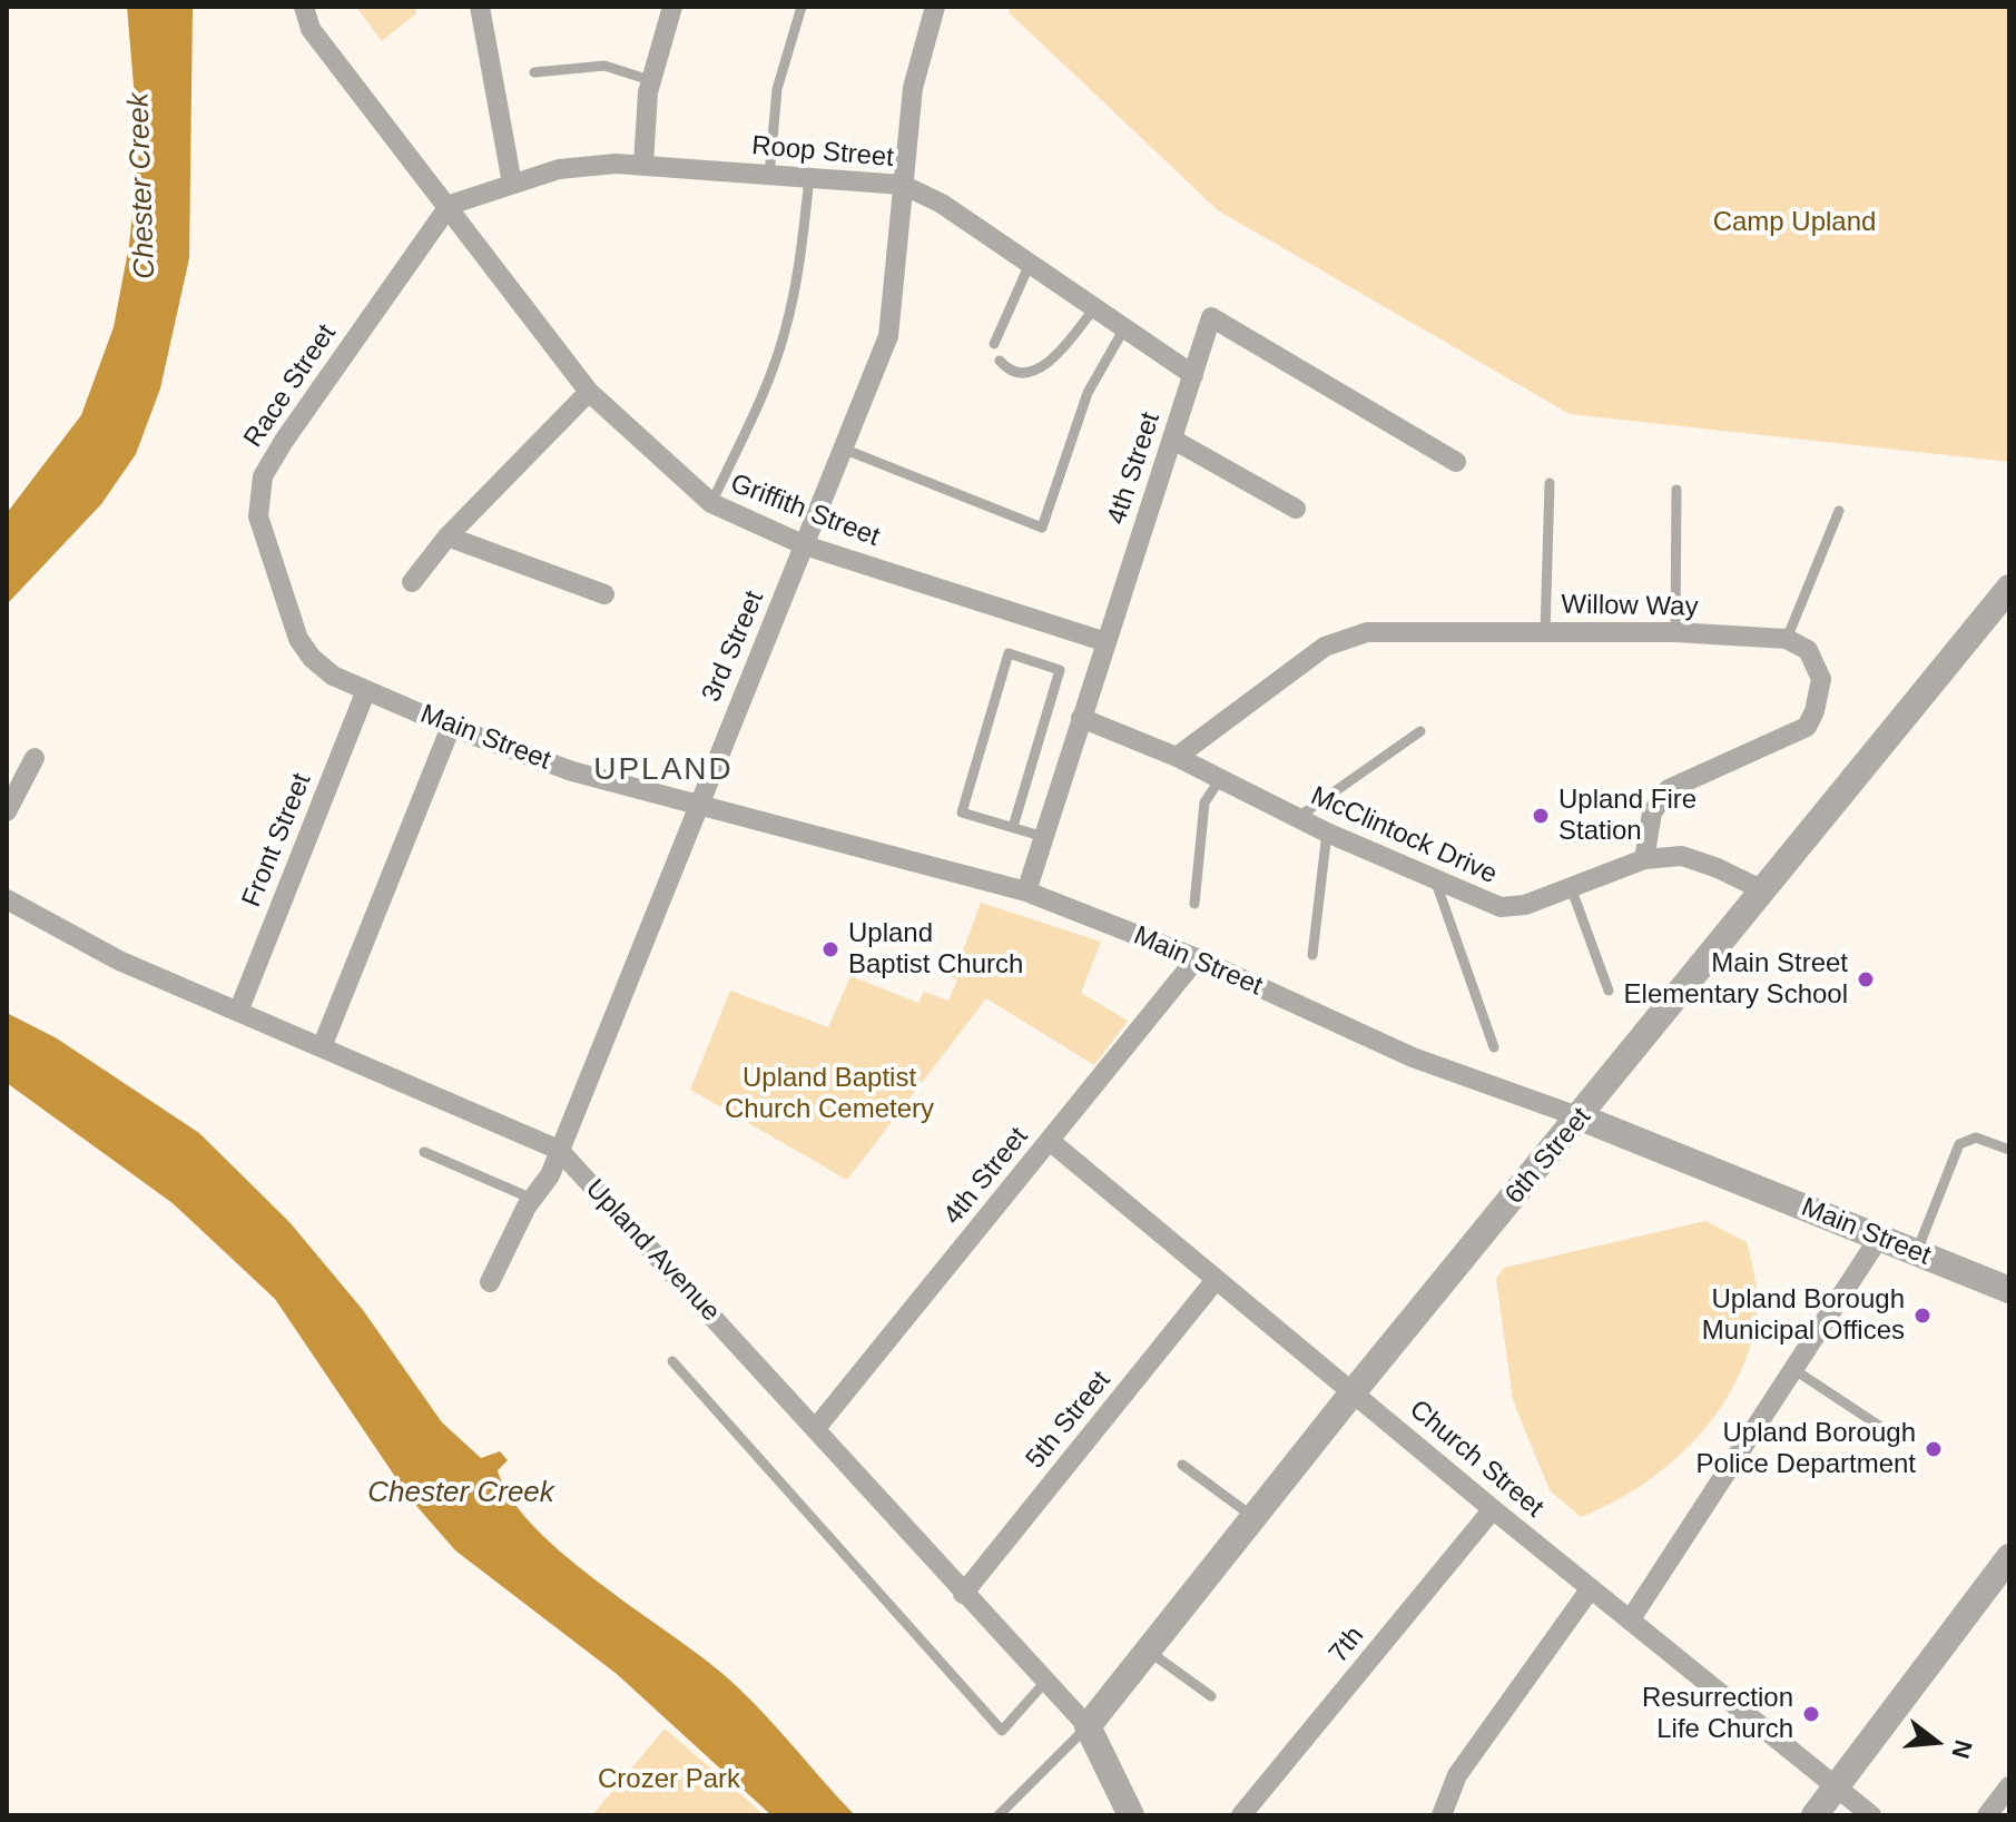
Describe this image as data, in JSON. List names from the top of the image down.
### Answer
{
  "streets": {
    "street": [
      "Roop Street",
      "Race Street",
      "4th Street",
      "Griffith Street",
      "Willow Way",
      "3rd Street",
      "Main Street",
      "McClintock Drive",
      "Front Street",
      "6th Street",
      "Upland Avenue",
      "5th Street",
      "Church Street",
      "7th"
    ]
  },
  "crossings": [
    ["Roop Street", "Race Street"],
    ["Roop Street", "4th Street"],
    ["Roop Street", "Griffith Street"],
    ["Roop Street", "3rd Street"],
    ["Race Street", "Griffith Street"],
    ["Race Street", "Main Street"],
    ["Race Street", "Front Street"],
    ["4th Street", "Griffith Street"],
    ["4th Street", "Main Street"],
    ["4th Street", "McClintock Drive"],
    ["4th Street", "Upland Avenue"],
    ["4th Street", "Church Street"],
    ["Griffith Street", "3rd Street"],
    ["Willow Way", "McClintock Drive"],
    ["3rd Street", "Main Street"],
    ["3rd Street", "Upland Avenue"],
    ["Main Street", "Front Street"],
    ["Main Street", "6th Street"],
    ["McClintock Drive", "6th Street"],
    ["Front Street", "Upland Avenue"],
    ["6th Street", "Upland Avenue"],
    ["6th Street", "Church Street"],
    ["Upland Avenue", "5th Street"],
    ["5th Street", "Church Street"],
    ["Church Street", "7th"]
  ],
  "districts": ["UPLAND"],
  "water": ["Chester Creek"],
  "parks": ["Camp Upland", "Upland Baptist Church Cemetery", "Crozer Park"],
  "places": [
    "Upland Fire Station",
    "Upland Baptist Church",
    "Main Street Elementary School",
    "Upland Borough Municipal Offices",
    "Upland Borough Police Department",
    "Resurrection Life Church"
  ],
  "north": "right"
}
